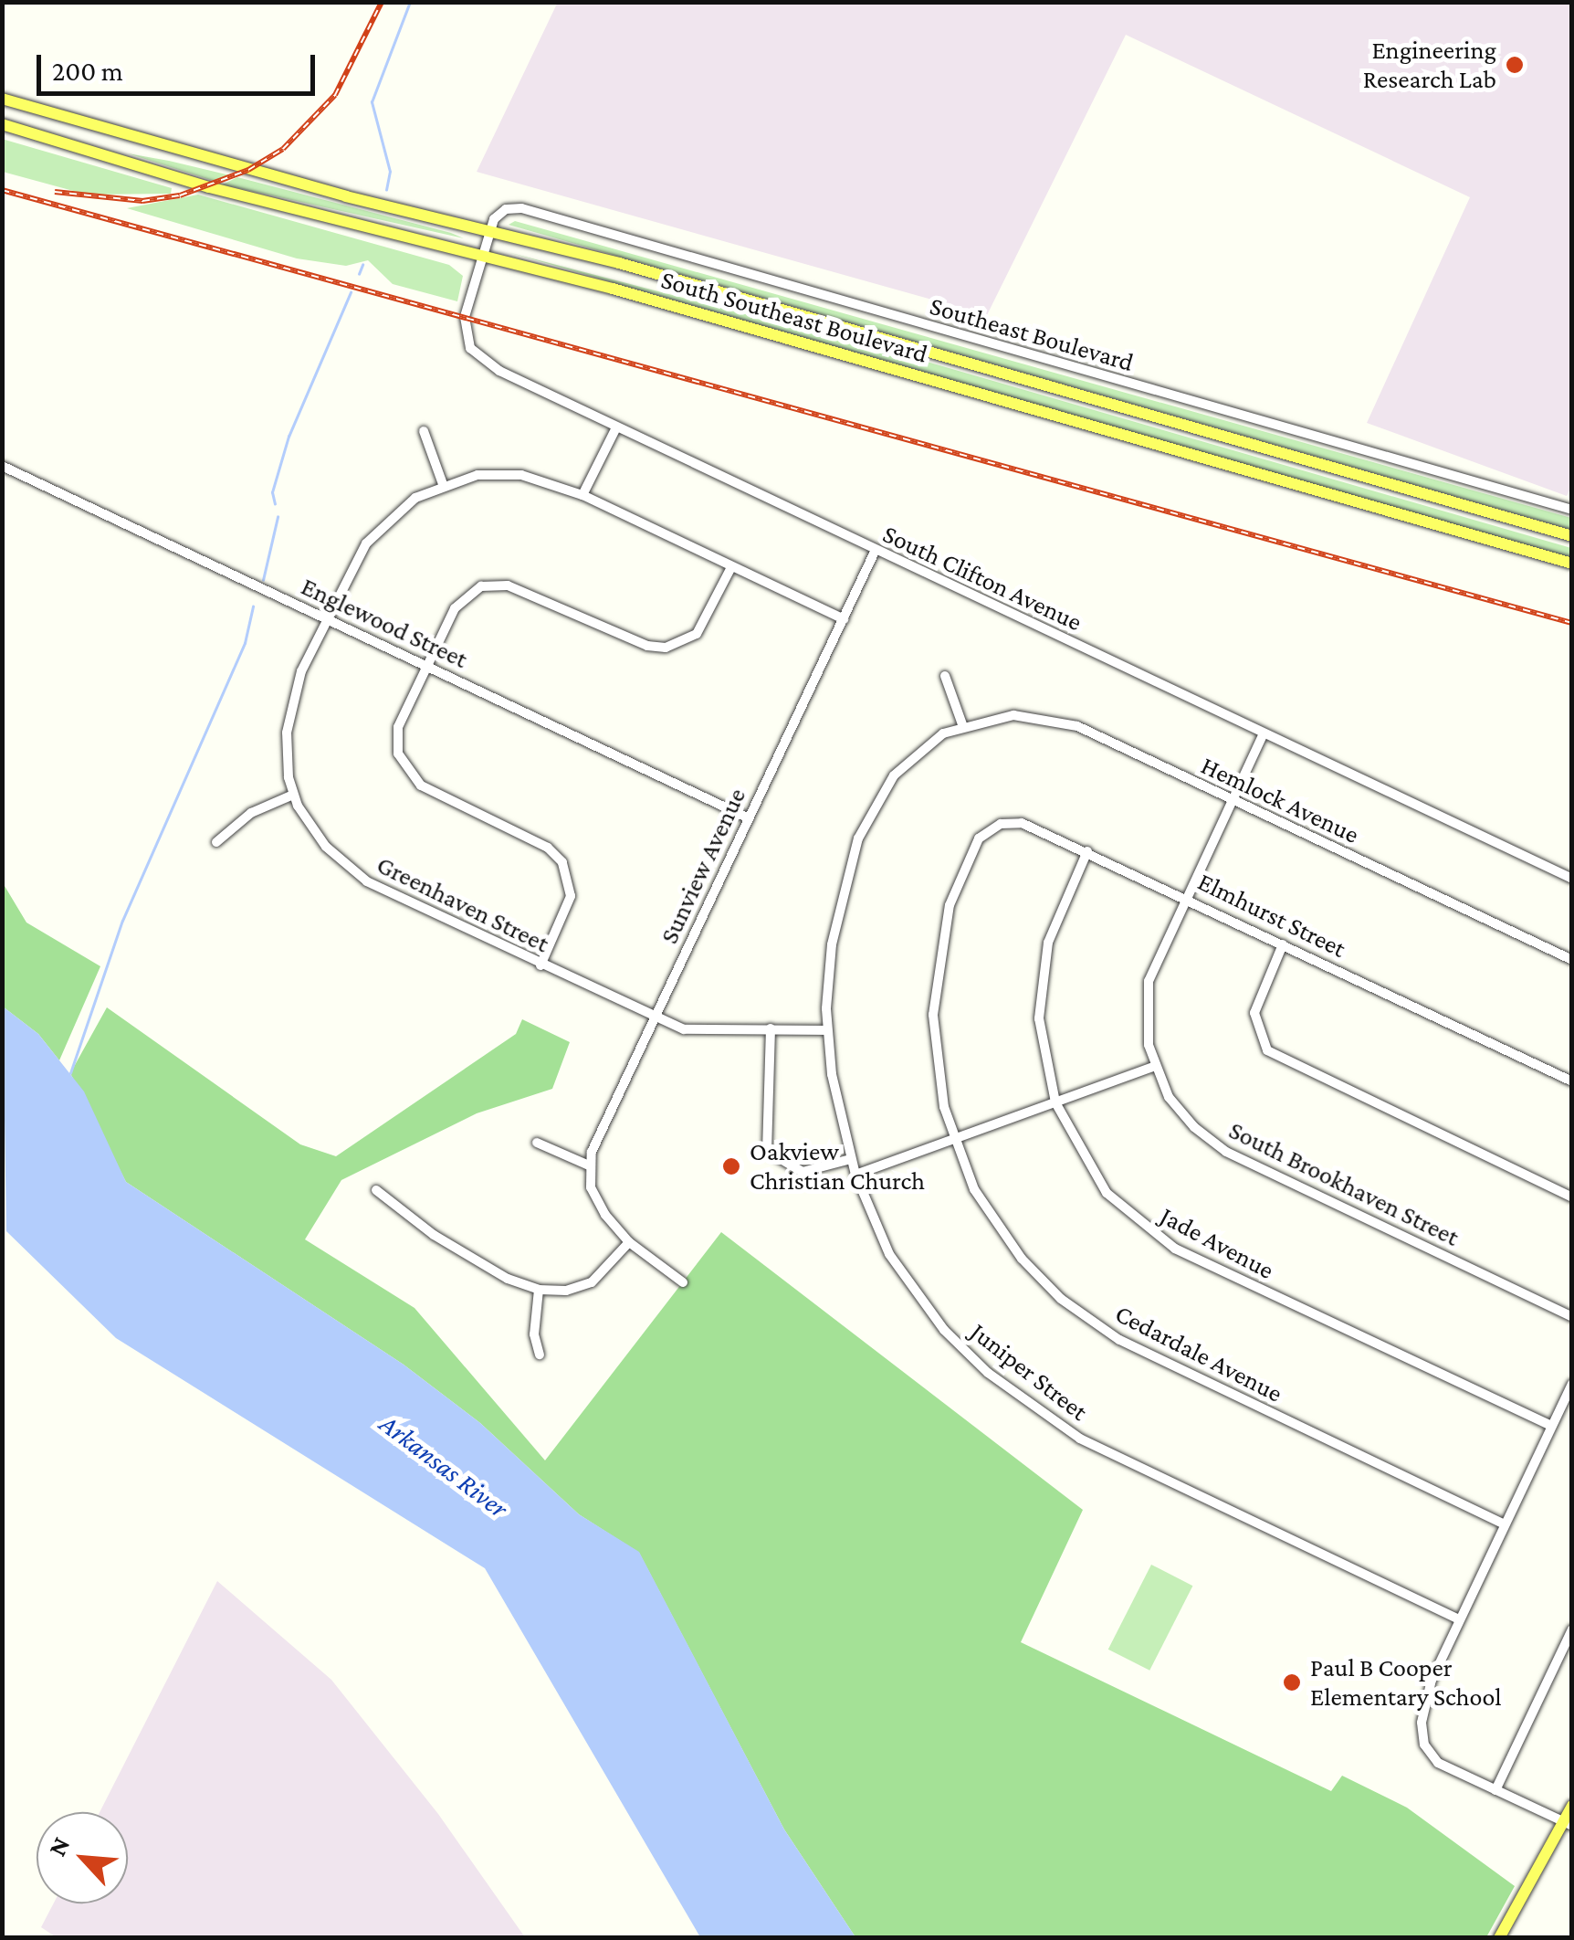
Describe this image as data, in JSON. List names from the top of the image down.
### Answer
{
  "streets": {
    "main road": ["South Southeast Boulevard"],
    "street": [
      "Southeast Boulevard",
      "South Clifton Avenue",
      "Englewood Street",
      "Hemlock Avenue",
      "Sunview Avenue",
      "Greenhaven Street",
      "Elmhurst Street",
      "South Brookhaven Street",
      "Jade Avenue",
      "Cedardale Avenue",
      "Juniper Street"
    ]
  },
  "crossings": [
    ["South Southeast Boulevard", "Southeast Boulevard"],
    ["South Southeast Boulevard", "South Clifton Avenue"],
    ["South Clifton Avenue", "Sunview Avenue"],
    ["South Clifton Avenue", "South Brookhaven Street"],
    ["Englewood Street", "Sunview Avenue"],
    ["Englewood Street", "Greenhaven Street"],
    ["Hemlock Avenue", "South Brookhaven Street"],
    ["Hemlock Avenue", "Juniper Street"],
    ["Sunview Avenue", "Greenhaven Street"],
    ["Greenhaven Street", "Juniper Street"],
    ["Elmhurst Street", "South Brookhaven Street"],
    ["Elmhurst Street", "Jade Avenue"],
    ["Elmhurst Street", "Cedardale Avenue"]
  ],
  "water": ["Arkansas River"],
  "places": ["Engineering Research Lab", "Oakview Christian Church", "Paul B Cooper Elementary School"],
  "scale_bar": "200 m",
  "north": "top left"
}
